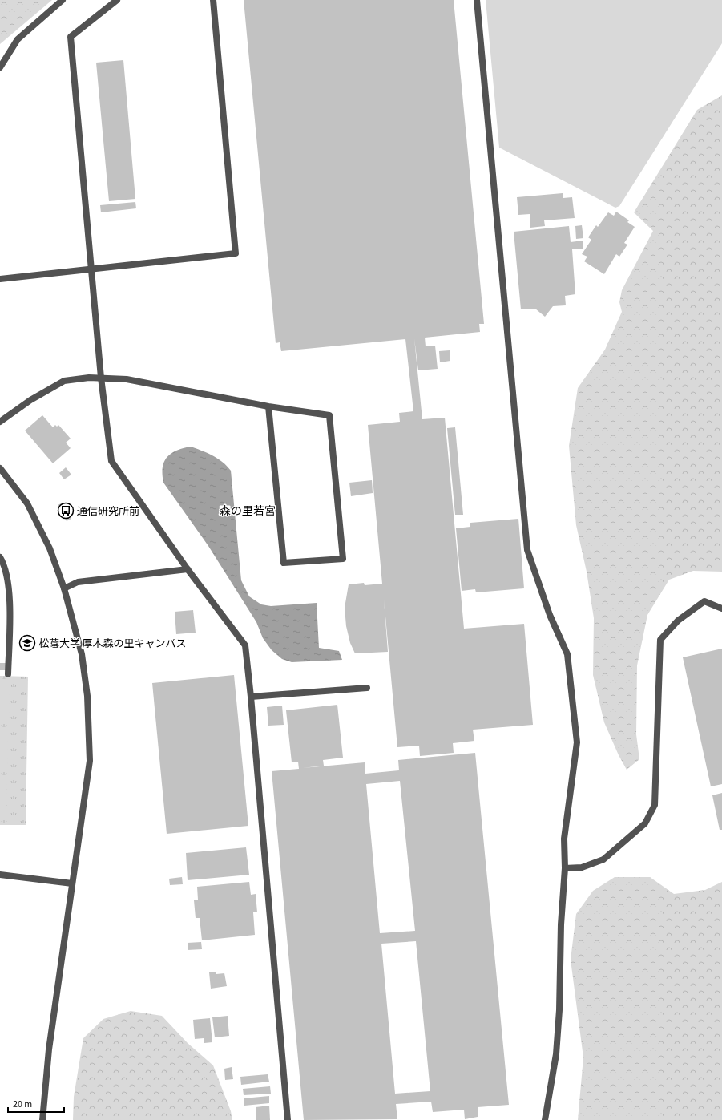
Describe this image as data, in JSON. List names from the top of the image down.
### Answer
{
  "districts": ["森の里若宮"],
  "places": {
    "bus stop": ["通信研究所前"],
    "school or university": ["松蔭大学 厚木森の里キャンパス"]
  },
  "scale_bar": "20 m"
}
